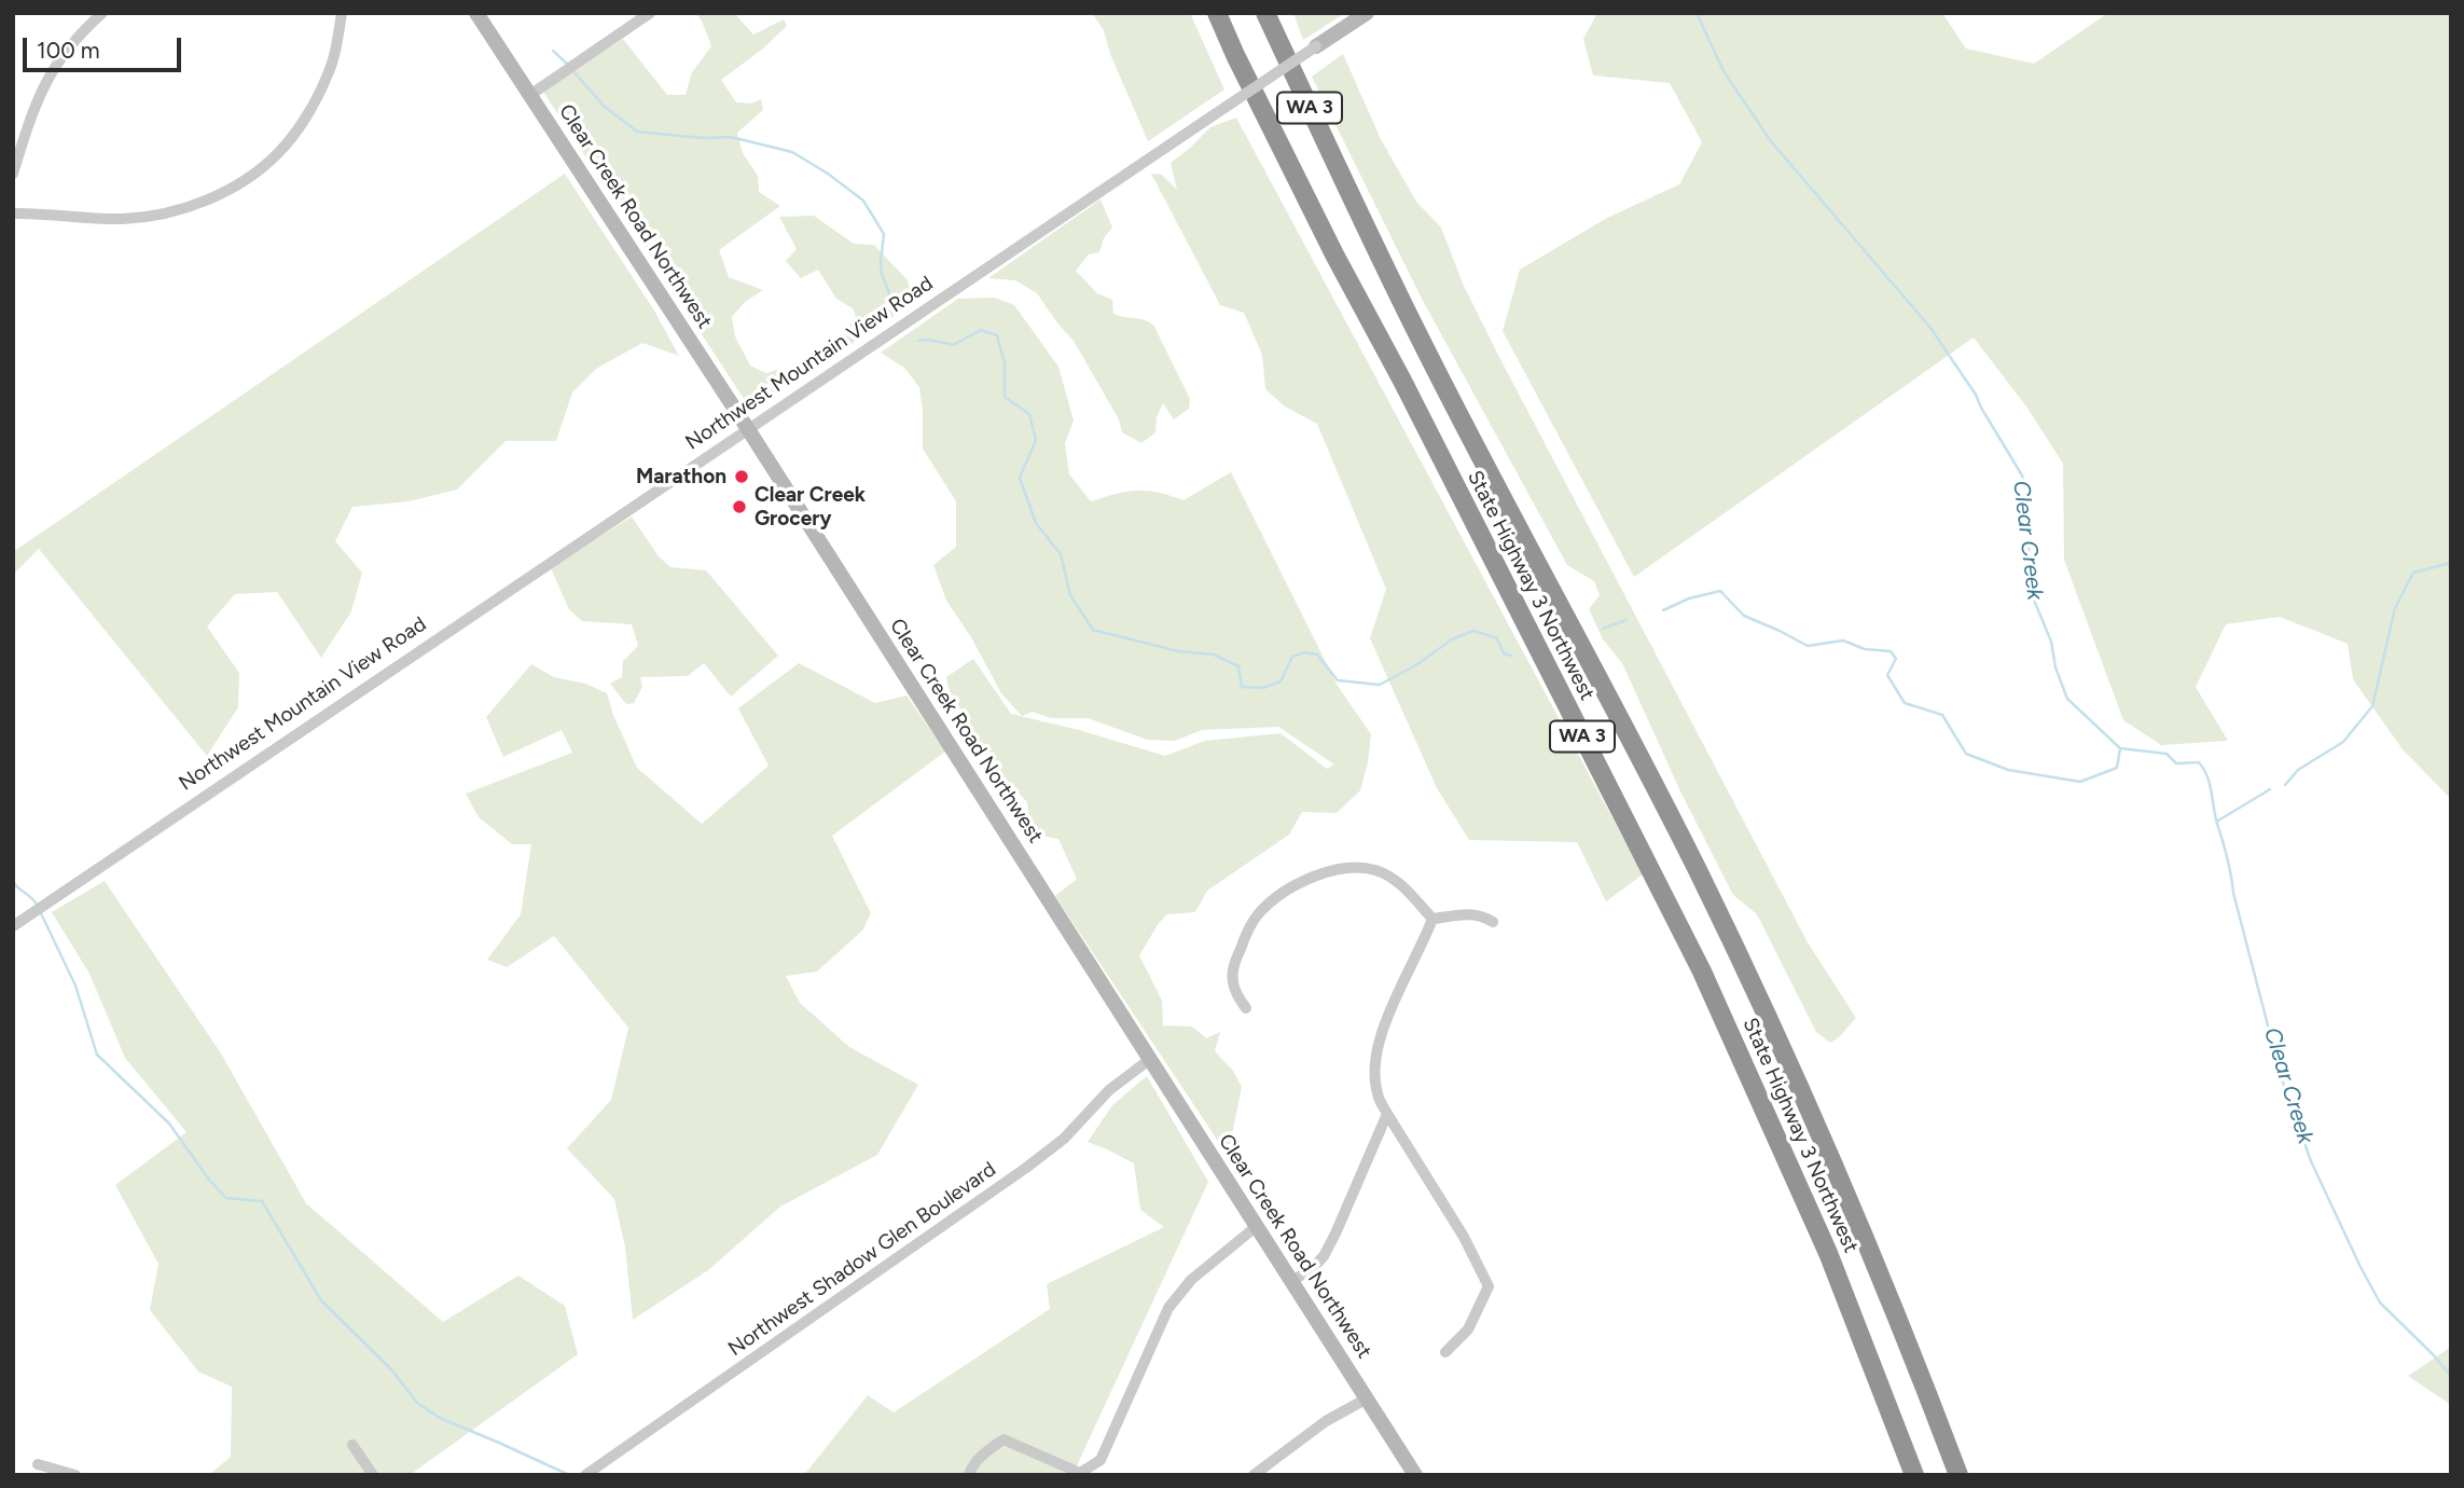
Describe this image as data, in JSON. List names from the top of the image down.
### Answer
{
  "streets": {
    "highway": ["WA 3", "State Highway 3 Northwest"],
    "main road": ["Clear Creek Road Northwest", "Northwest Mountain View Road"],
    "street": ["Northwest Shadow Glen Boulevard"]
  },
  "crossings": [
    ["Clear Creek Road Northwest", "Northwest Mountain View Road"],
    ["Clear Creek Road Northwest", "Northwest Shadow Glen Boulevard"]
  ],
  "water": ["Clear Creek"],
  "places": ["Marathon", "Clear Creek Grocery"],
  "scale_bar": "100 m"
}
